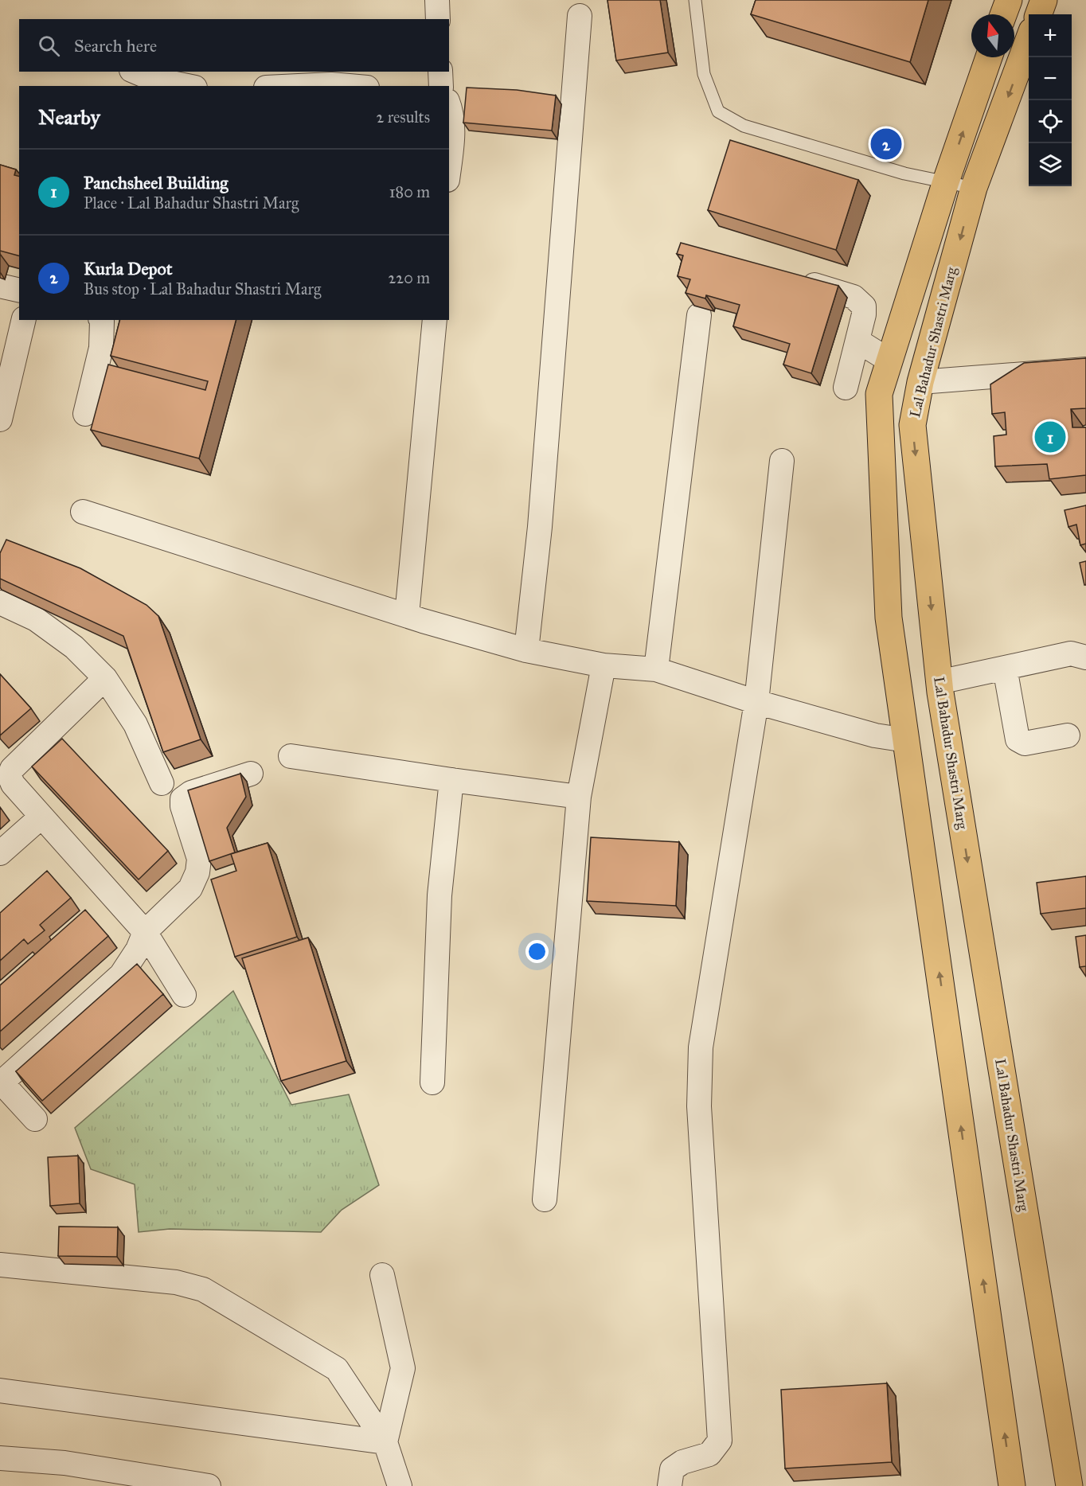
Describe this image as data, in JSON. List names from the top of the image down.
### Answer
{
  "streets": {
    "main road": ["Lal Bahadur Shastri Marg"]
  },
  "north": "top",
  "page": {
    "map_buttons": ["+", "−"],
    "search": "Search here",
    "heading": ["Nearby", "2 results"],
    "pins": ["2", "1"],
    "list": [
      {
        "mark": "1",
        "name": "Panchsheel Building",
        "note": "Place · Lal Bahadur Shastri Marg",
        "value": "180 m"
      },
      {
        "mark": "2",
        "name": "Kurla Depot",
        "note": "Bus stop · Lal Bahadur Shastri Marg",
        "value": "220 m"
      }
    ]
  }
}
